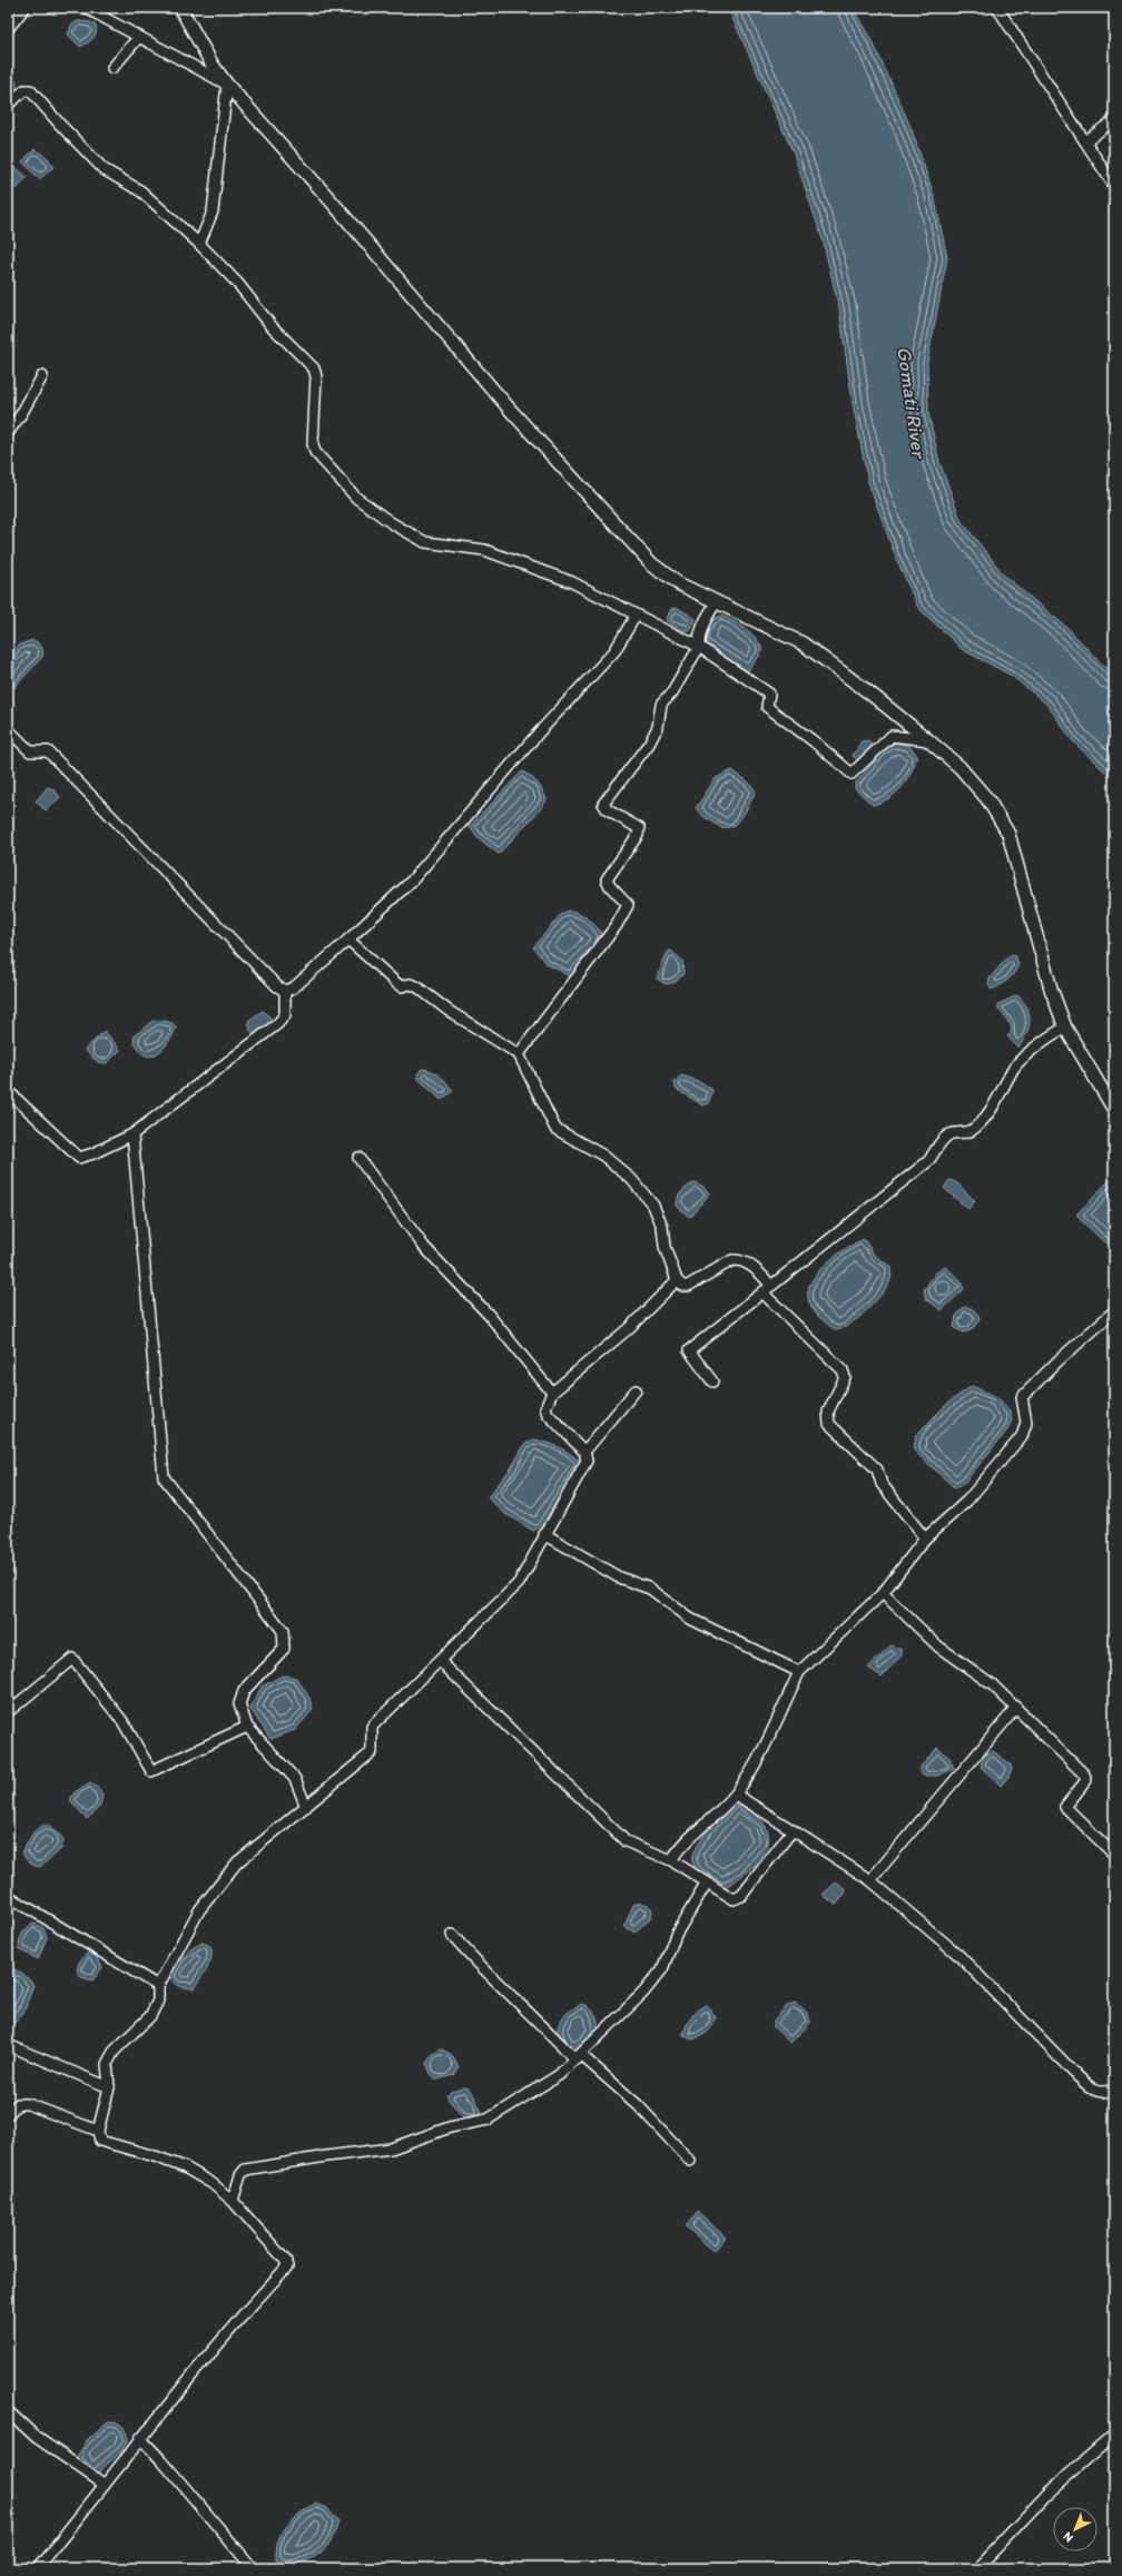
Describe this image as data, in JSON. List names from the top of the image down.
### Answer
{
  "water": ["Gomati River"],
  "north": "bottom left"
}
